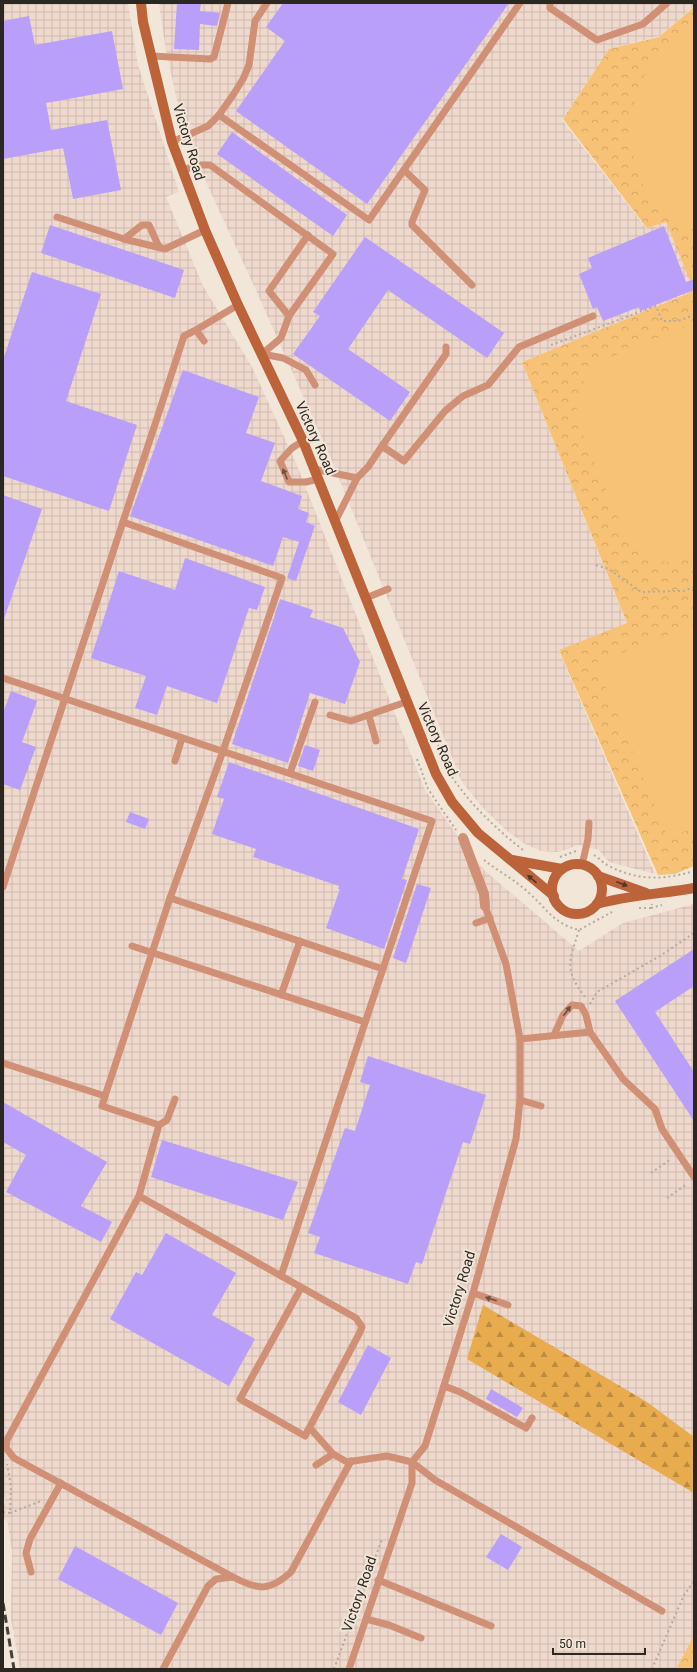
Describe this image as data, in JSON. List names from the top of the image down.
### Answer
{
  "streets": {
    "street": ["Victory Road"]
  },
  "scale_bar": "50 m"
}
